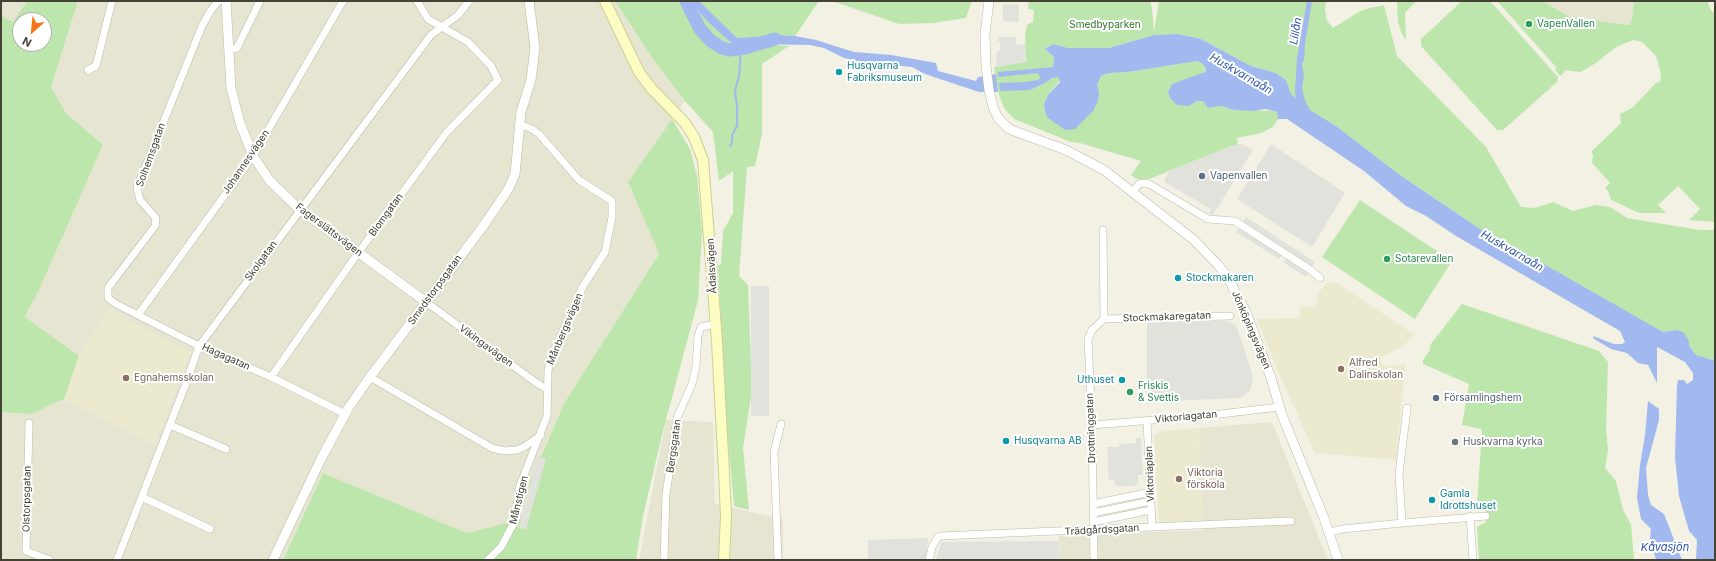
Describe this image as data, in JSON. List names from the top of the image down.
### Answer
{
  "streets": {
    "main road": ["Ådalsvägen"],
    "street": [
      "Solhemsgatan",
      "Johannesvägen",
      "Blomgatan",
      "Fagerslättsvägen",
      "Skolgatan",
      "Smedstorpsgatan",
      "Stockmakaregatan",
      "Månbergsvägen",
      "Jönköpingsvägen",
      "Vikingavägen",
      "Hagagatan",
      "Viktoriagatan",
      "Drottninggatan",
      "Bergsgatan",
      "Viktoriaplan",
      "Olstorpsgatan",
      "Månstigen",
      "Trädgårdsgatan"
    ]
  },
  "crossings": [
    ["Solhemsgatan", "Hagagatan"],
    ["Johannesvägen", "Fagerslättsvägen"],
    ["Johannesvägen", "Hagagatan"],
    ["Blomgatan", "Fagerslättsvägen"],
    ["Blomgatan", "Skolgatan"],
    ["Blomgatan", "Hagagatan"],
    ["Fagerslättsvägen", "Skolgatan"],
    ["Fagerslättsvägen", "Smedstorpsgatan"],
    ["Fagerslättsvägen", "Vikingavägen"],
    ["Skolgatan", "Hagagatan"],
    ["Ådalsvägen", "Bergsgatan"],
    ["Smedstorpsgatan", "Månbergsvägen"],
    ["Smedstorpsgatan", "Vikingavägen"],
    ["Smedstorpsgatan", "Hagagatan"],
    ["Stockmakaregatan", "Drottninggatan"],
    ["Månbergsvägen", "Vikingavägen"],
    ["Månbergsvägen", "Månstigen"],
    ["Jönköpingsvägen", "Viktoriagatan"],
    ["Viktoriagatan", "Drottninggatan"],
    ["Viktoriagatan", "Viktoriaplan"],
    ["Drottninggatan", "Trädgårdsgatan"],
    ["Viktoriaplan", "Trädgårdsgatan"]
  ],
  "water": ["Lillån", "Huskvarnaån", "Kåvasjön"],
  "parks": ["Smedbyparken"],
  "places": [
    "VapenVallen",
    "Husqvarna Fabriksmuseum",
    "Vapenvallen",
    "Sotarevallen",
    "Stockmakaren",
    "Alfred Dalinskolan",
    "Egnahemsskolan",
    "Uthuset",
    "Friskis & Svettis",
    "Församlingshem",
    "Husqvarna AB",
    "Huskvarna kyrka",
    "Viktoria förskola",
    "Gamla Idrottshuset"
  ],
  "north": "bottom left"
}
